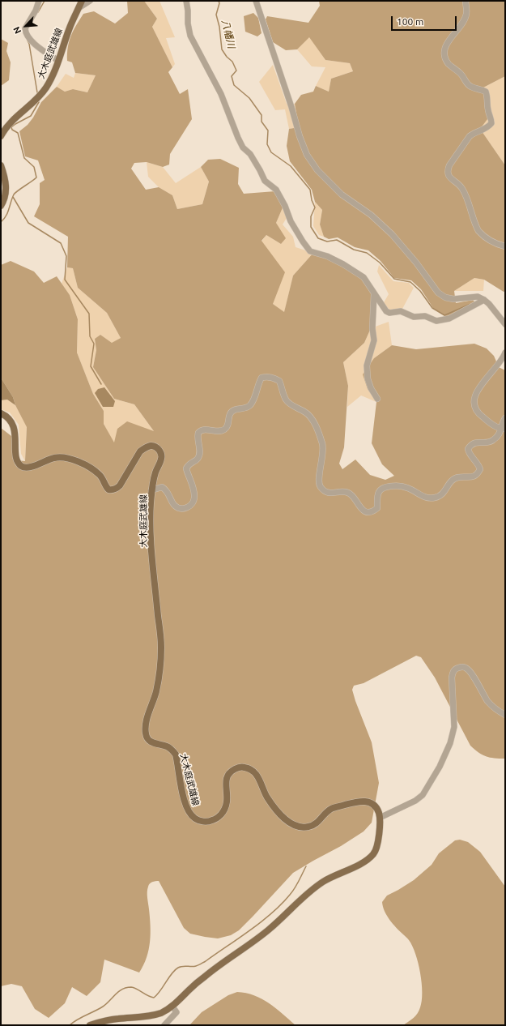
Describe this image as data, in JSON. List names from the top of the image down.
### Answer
{
  "streets": {
    "main road": ["大木庭武雄線"]
  },
  "water": ["八幡川"],
  "scale_bar": "100 m",
  "north": "bottom left"
}
